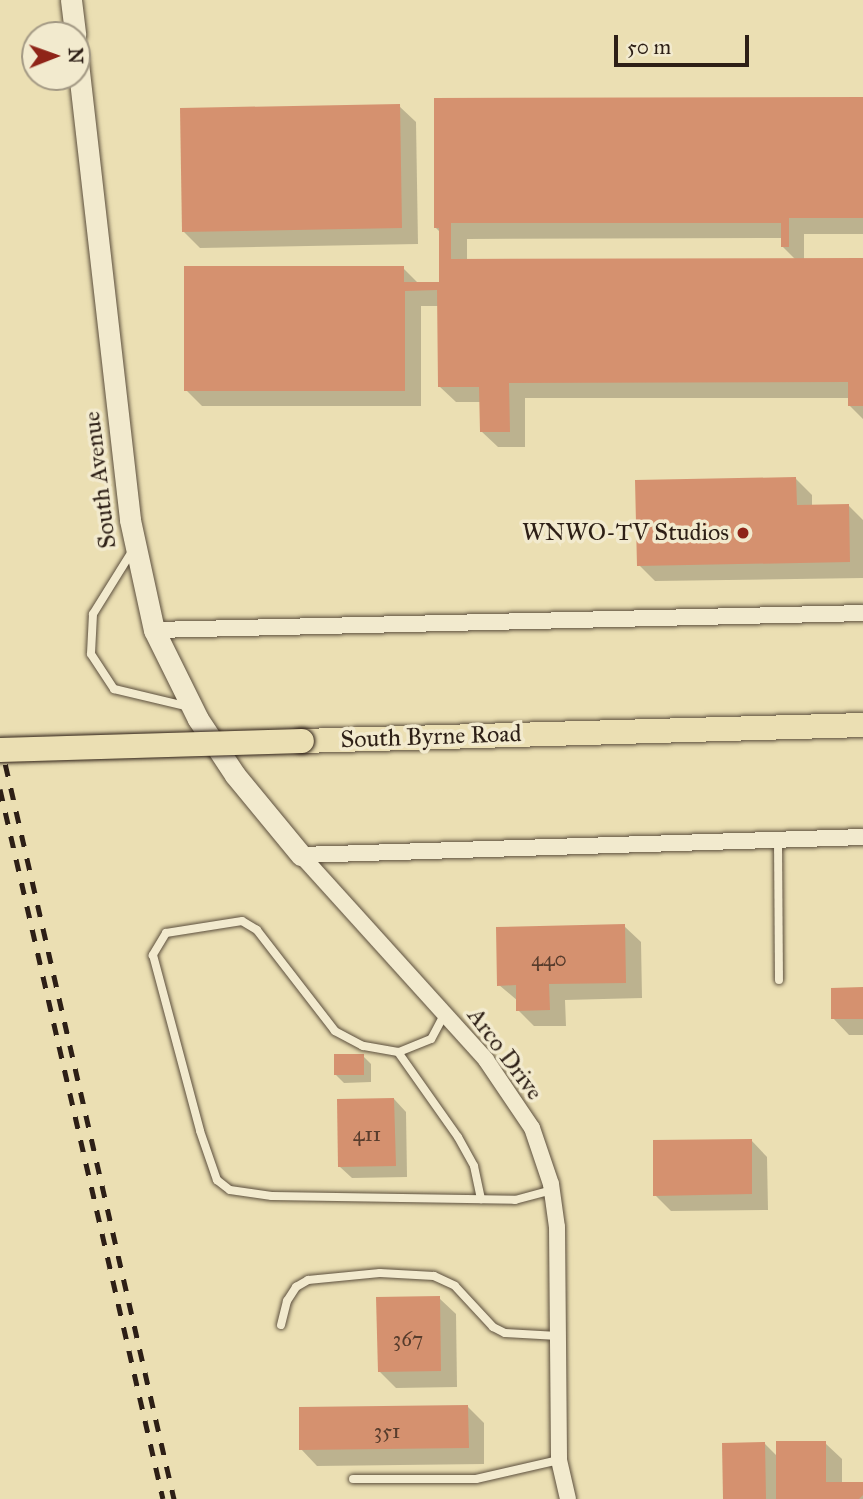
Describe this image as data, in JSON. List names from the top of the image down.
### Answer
{
  "streets": {
    "main road": ["South Byrne Road"],
    "street": ["South Avenue", "Arco Drive"]
  },
  "crossings": [
    ["South Avenue", "Arco Drive"]
  ],
  "places": ["WNWO-TV Studios"],
  "house_numbers": [
    "440",
    "411",
    "367",
    "351"
  ],
  "scale_bar": "50 m",
  "north": "right"
}
